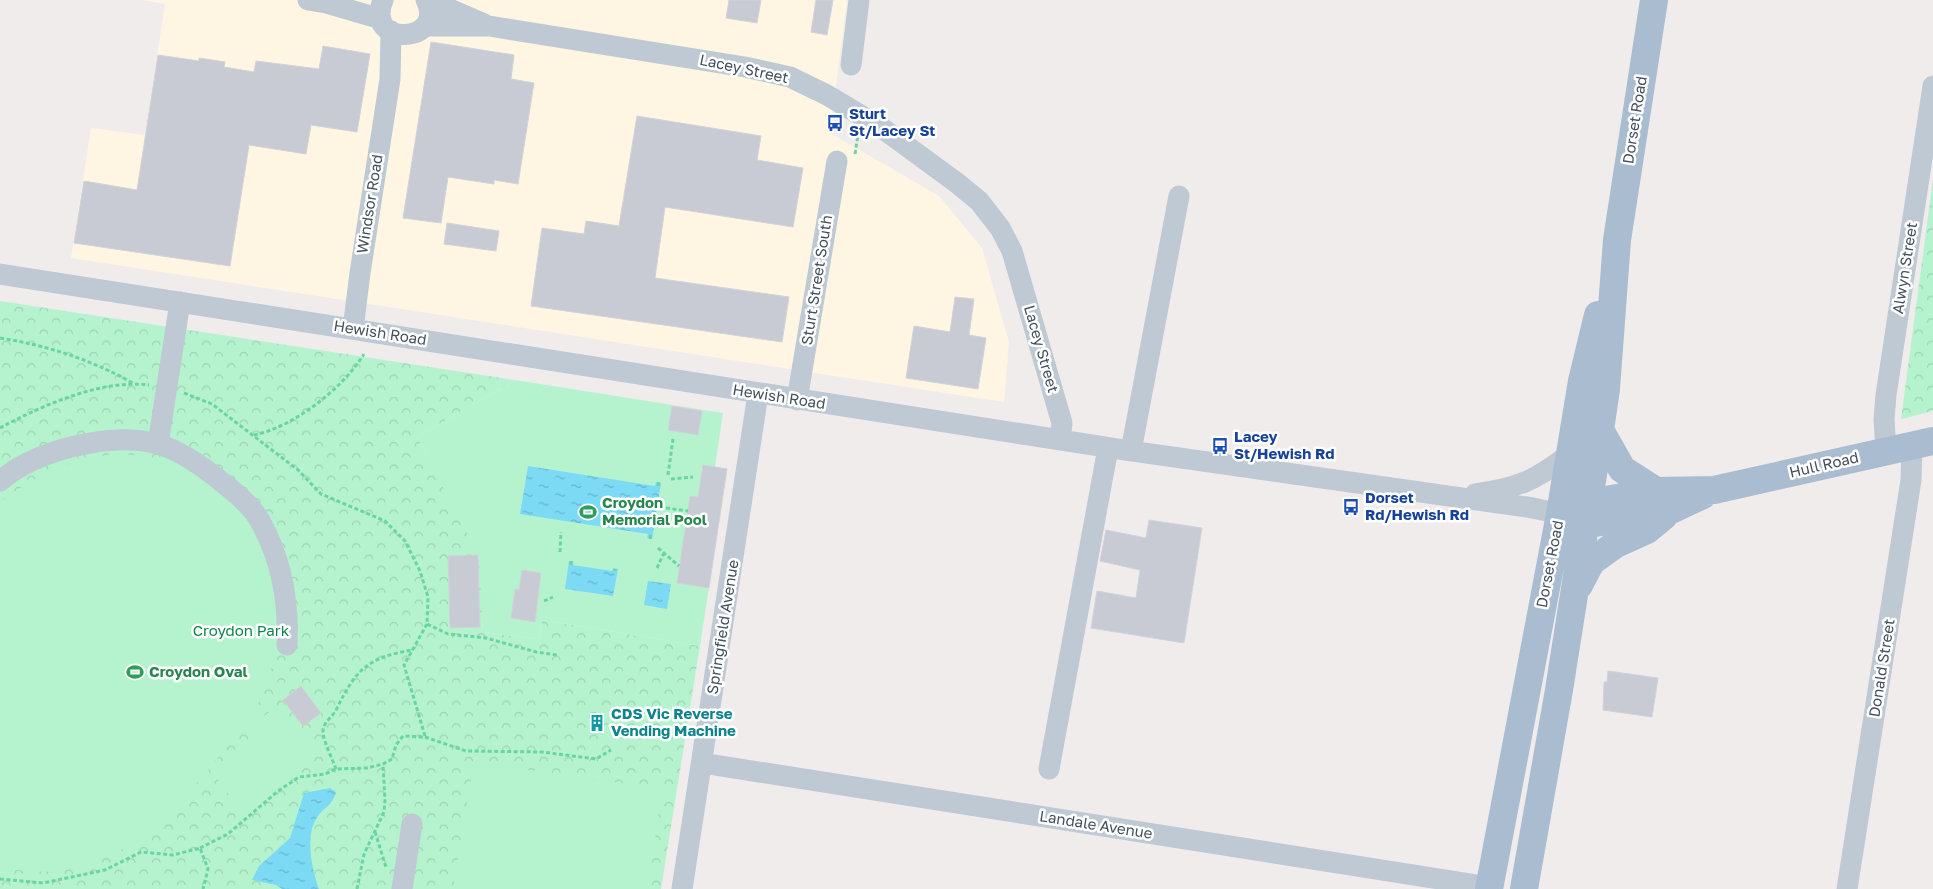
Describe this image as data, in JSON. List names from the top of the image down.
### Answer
{
  "streets": {
    "main road": ["Dorset Road", "Hull Road"],
    "street": [
      "Lacey Street",
      "Windsor Road",
      "Alwyn Street",
      "Sturt Street South",
      "Hewish Road",
      "Springfield Avenue",
      "Donald Street",
      "Landale Avenue"
    ]
  },
  "crossings": [
    ["Lacey Street", "Windsor Road"],
    ["Lacey Street", "Hewish Road"],
    ["Dorset Road", "Hewish Road"],
    ["Dorset Road", "Hull Road"],
    ["Dorset Road", "Landale Avenue"],
    ["Windsor Road", "Hewish Road"],
    ["Alwyn Street", "Hull Road"],
    ["Alwyn Street", "Donald Street"],
    ["Sturt Street South", "Hewish Road"],
    ["Hewish Road", "Springfield Avenue"],
    ["Hull Road", "Donald Street"],
    ["Springfield Avenue", "Landale Avenue"]
  ],
  "parks": ["Croydon Park"],
  "places": {
    "bus stop": ["Sturt St/Lacey St", "Lacey St/Hewish Rd", "Dorset Rd/Hewish Rd"],
    "sports": ["Croydon Memorial Pool", "Croydon Oval"],
    "building": ["CDS Vic Reverse Vending Machine"]
  }
}
